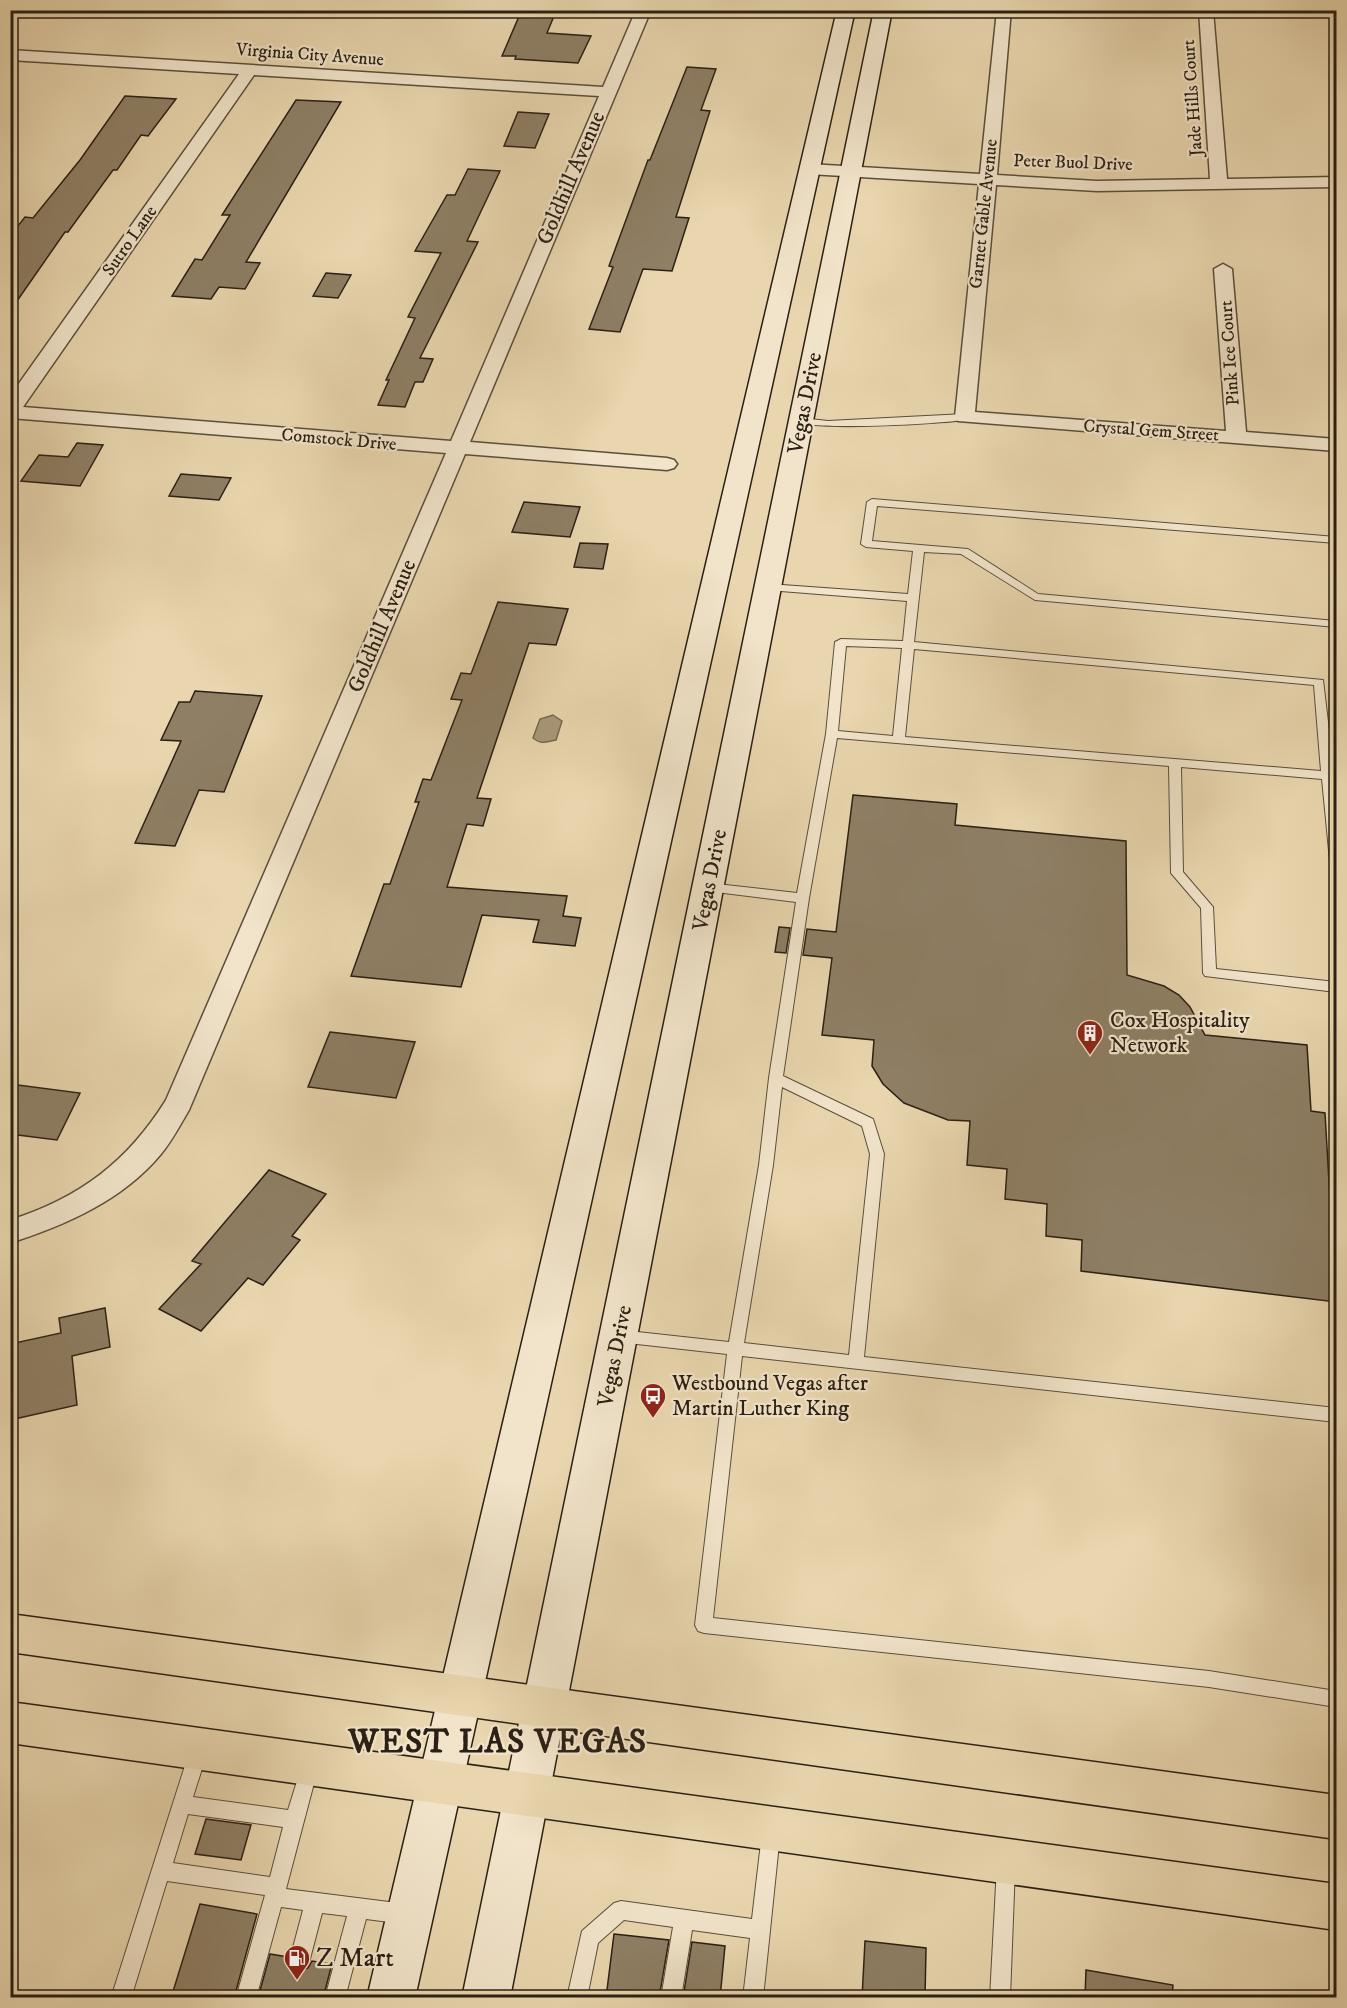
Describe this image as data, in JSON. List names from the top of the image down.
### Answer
{
  "streets": {
    "main road": ["Vegas Drive"],
    "street": [
      "Virginia City Avenue",
      "Jade Hills Court",
      "Peter Buol Drive",
      "Goldhill Avenue",
      "Garnet Gable Avenue",
      "Sutro Lane",
      "Pink Ice Court",
      "Crystal Gem Street",
      "Comstock Drive"
    ]
  },
  "crossings": [
    ["Virginia City Avenue", "Goldhill Avenue"],
    ["Virginia City Avenue", "Sutro Lane"],
    ["Jade Hills Court", "Peter Buol Drive"],
    ["Peter Buol Drive", "Garnet Gable Avenue"],
    ["Peter Buol Drive", "Vegas Drive"],
    ["Goldhill Avenue", "Comstock Drive"],
    ["Garnet Gable Avenue", "Crystal Gem Street"],
    ["Sutro Lane", "Comstock Drive"],
    ["Pink Ice Court", "Crystal Gem Street"]
  ],
  "districts": ["WEST LAS VEGAS"],
  "places": {
    "building": ["Cox Hospitality Network"],
    "bus stop": ["Westbound Vegas after Martin Luther King"],
    "fuel station": ["Z Mart"]
  }
}
